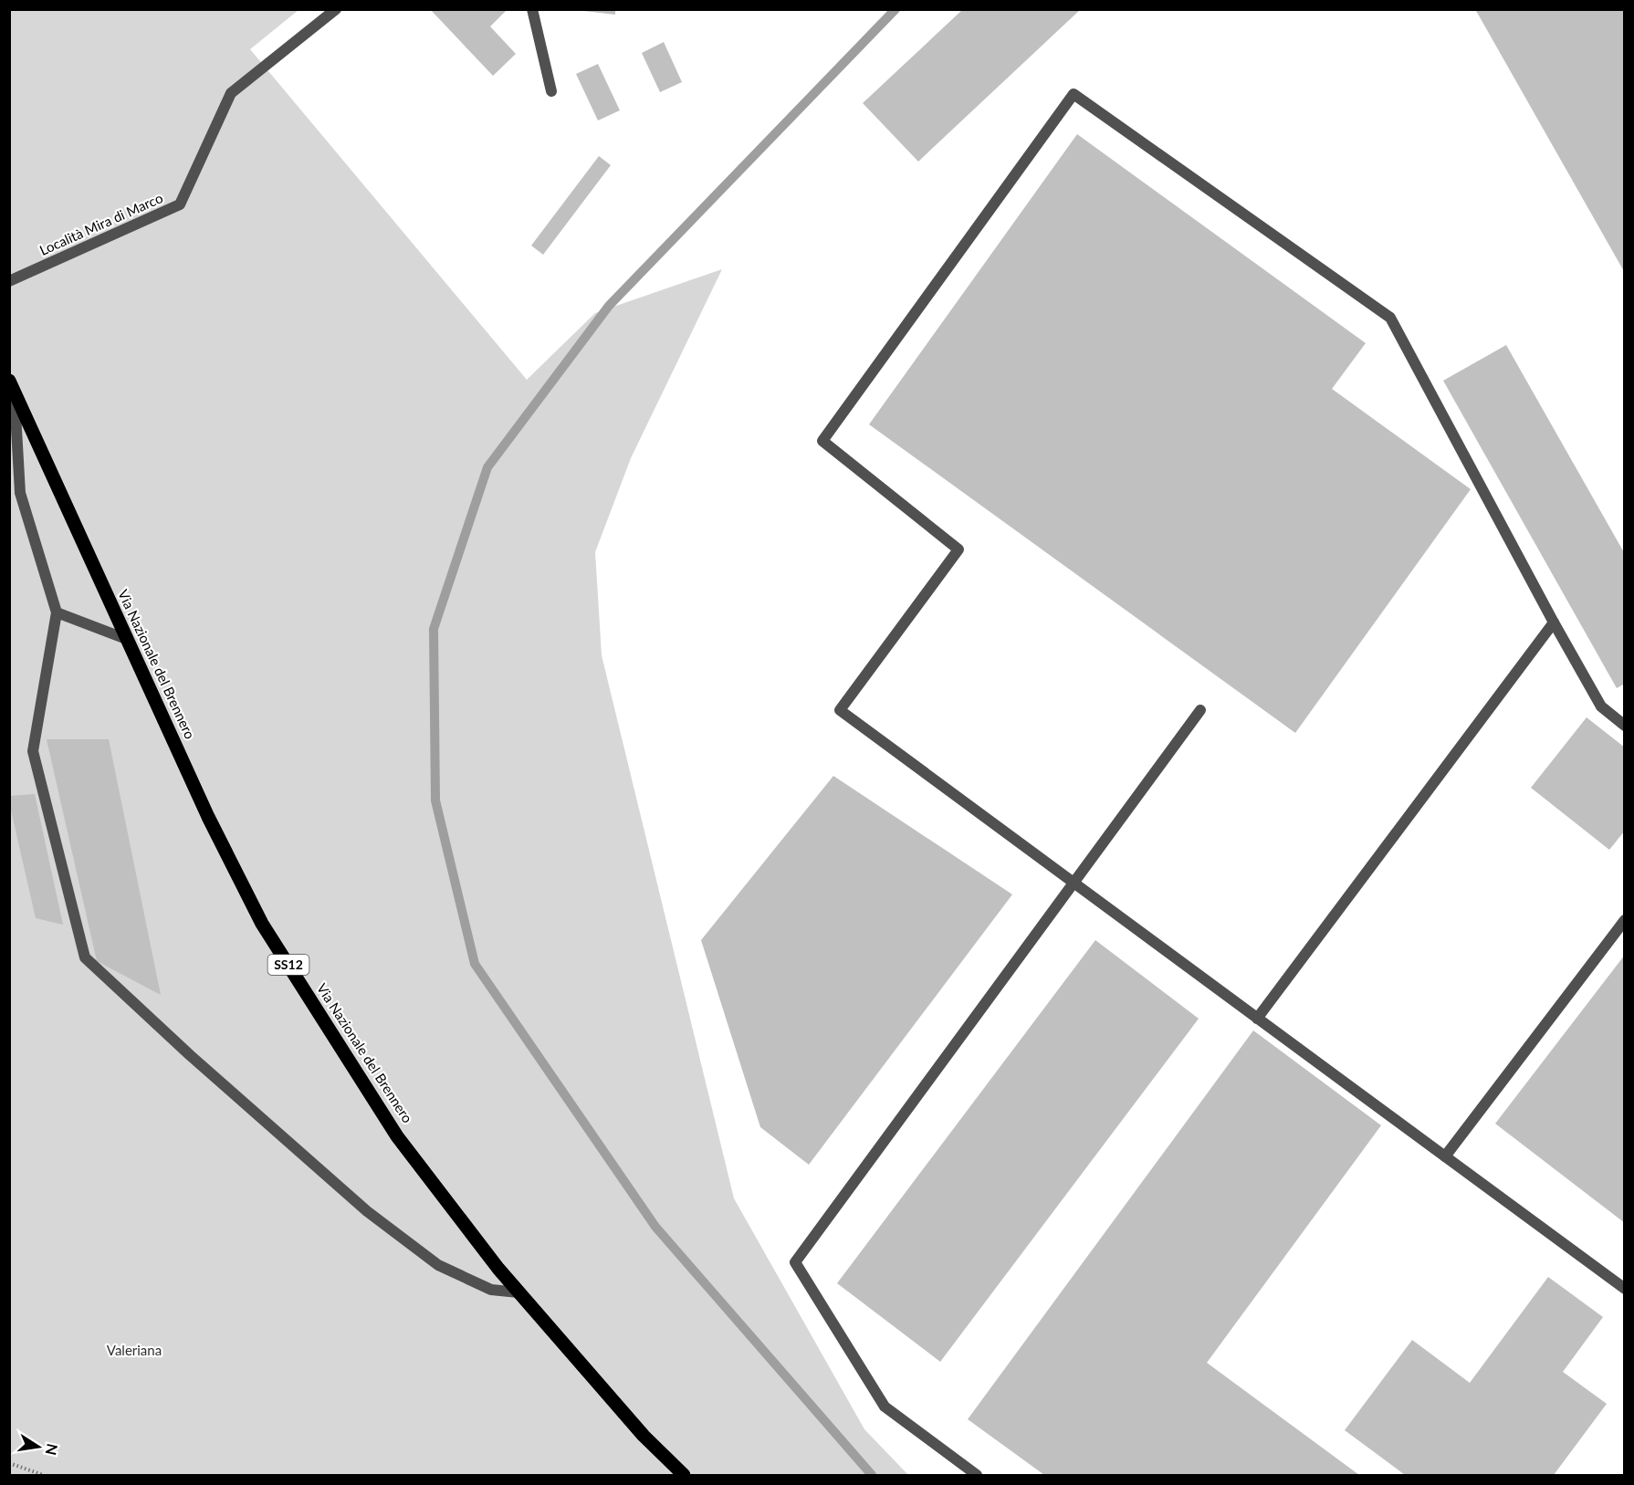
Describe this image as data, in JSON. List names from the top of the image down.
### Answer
{
  "streets": {
    "main road": ["Via Nazionale del Brennero", "SS12"],
    "street": ["Località Mira di Marco"]
  },
  "parks": ["Valeriana"],
  "north": "right"
}
